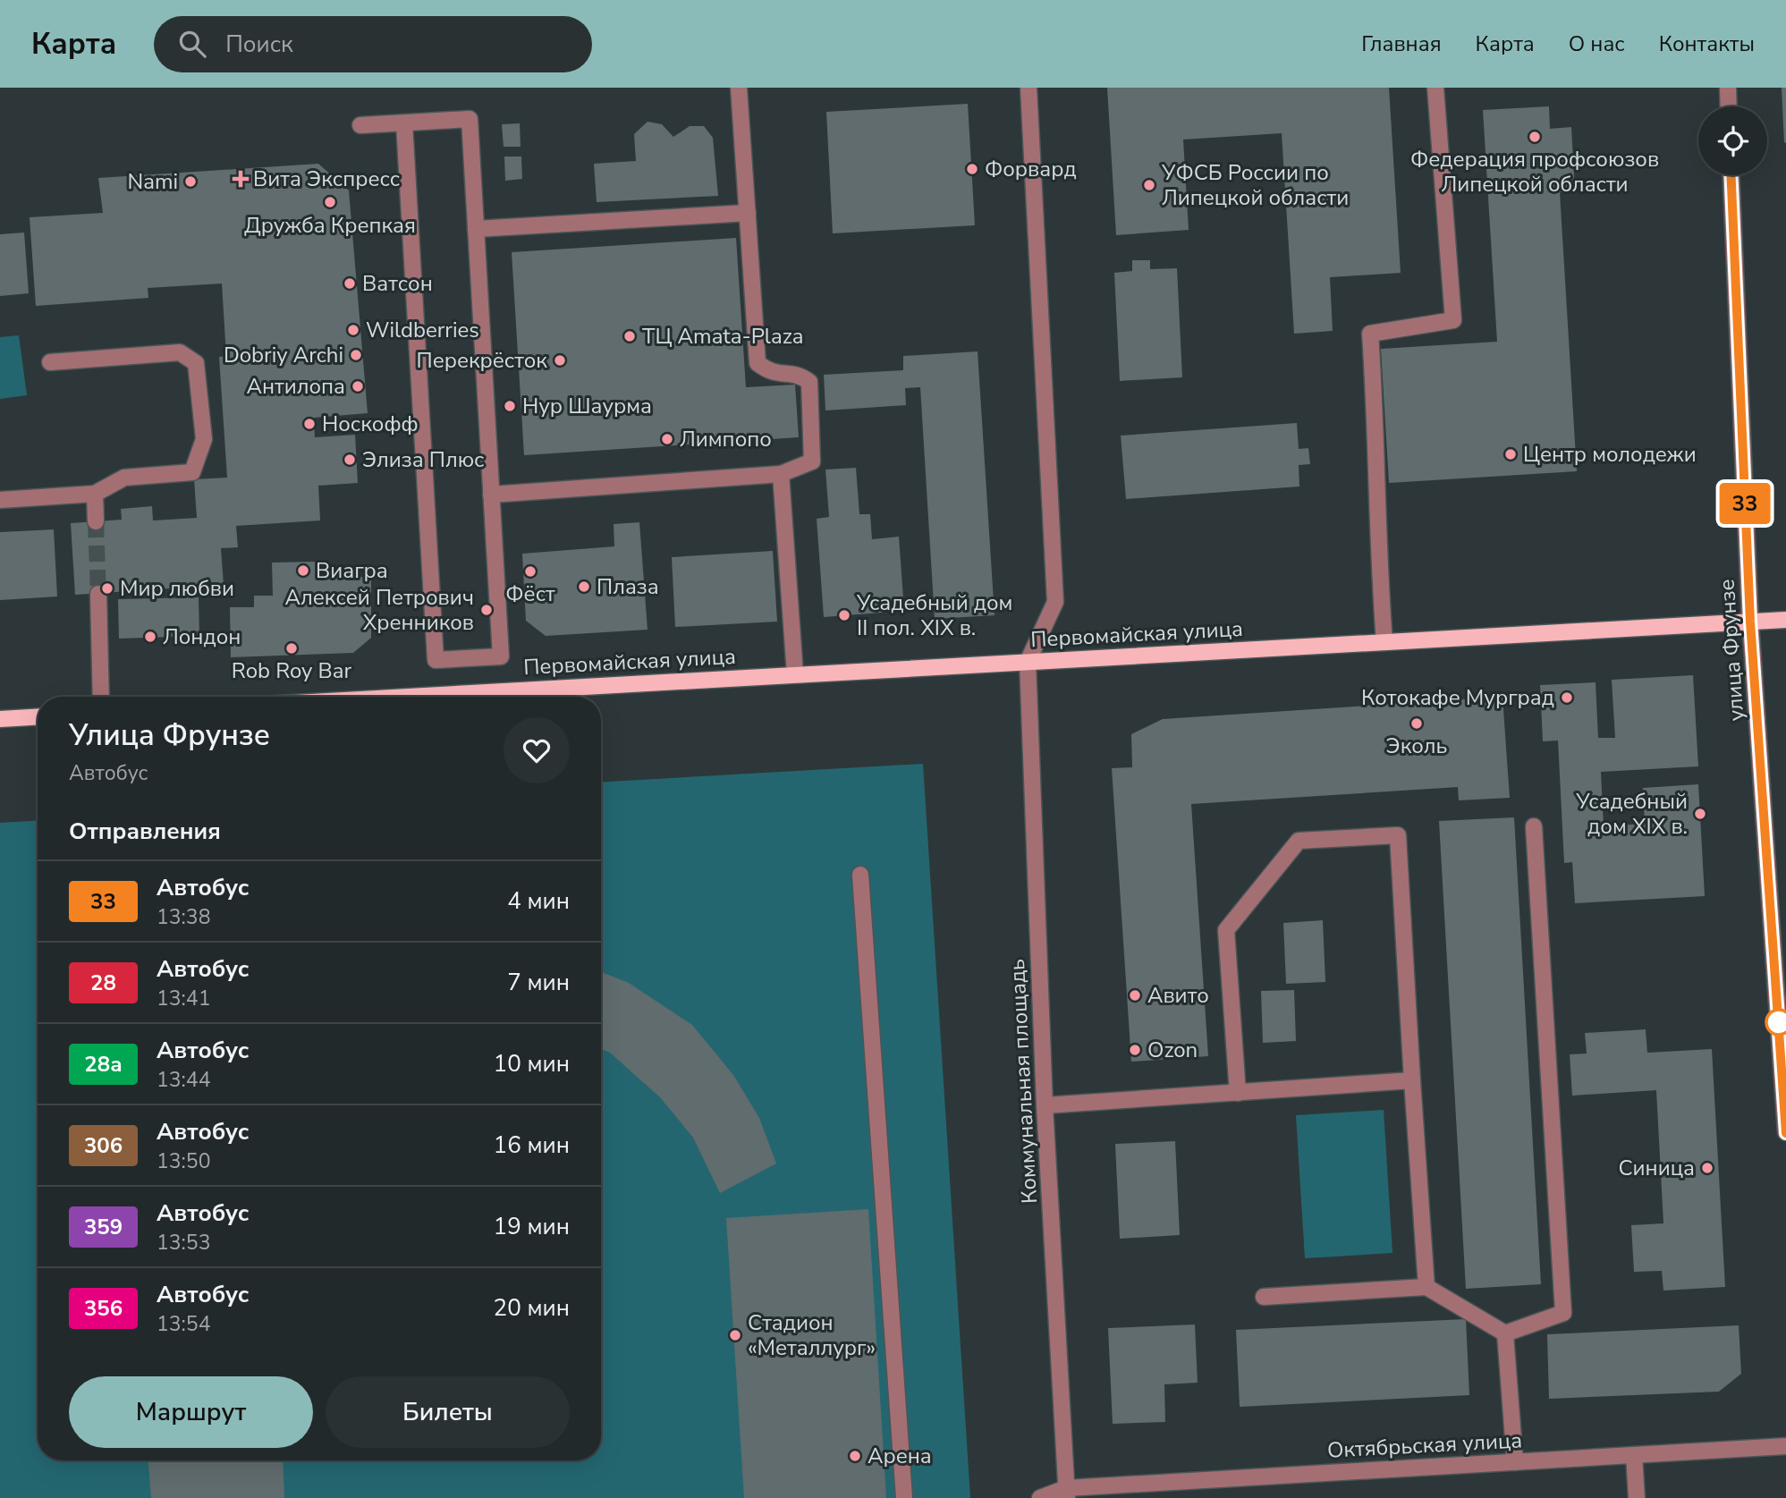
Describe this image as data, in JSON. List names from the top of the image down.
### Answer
{
  "streets": {
    "main road": ["Первомайская улица"],
    "street": ["улица Фрунзе", "Коммунальная площадь", "Октябрьская улица"]
  },
  "crossings": [
    ["Первомайская улица", "улица Фрунзе"],
    ["Первомайская улица", "Коммунальная площадь"],
    ["Коммунальная площадь", "Октябрьская улица"]
  ],
  "places": {
    "other": [
      "Федерация профсоюзов Липецкой области",
      "Форвард",
      "Nami",
      "УФСБ России по Липецкой области",
      "Дружба Крепкая",
      "Ватсон",
      "Wildberries",
      "ТЦ Amata-Plaza",
      "Dobriy Archi",
      "Перекрёсток",
      "Антилопа",
      "Нур Шаурма",
      "Носкофф",
      "Лимпопо",
      "Центр молодежи",
      "Элиза Плюс",
      "Виагра",
      "Фёст",
      "Плаза",
      "Мир любви",
      "Алексей Петрович Хренников",
      "Усадебный дом II пол. XIX в.",
      "Лондон",
      "Rob Roy Bar",
      "Котокафе Мурград",
      "Эколь",
      "Усадебный дом XIX в.",
      "Авито",
      "Ozon",
      "Синица",
      "Стадион «Металлург»",
      "Арена"
    ],
    "health": ["Вита Экспресс"]
  },
  "lines": ["bus line 33"],
  "page": {
    "header": "Карта",
    "search": "Поиск",
    "nav": [
      "Главная",
      "Карта",
      "О нас",
      "Контакты"
    ],
    "on_map": "33",
    "heading": [
      ["Улица Фрунзе", "Автобус"],
      "Отправления"
    ],
    "list": [
      {
        "mark": "33",
        "name": "Автобус",
        "note": "13:38",
        "value": "4 мин"
      },
      {
        "mark": "28",
        "name": "Автобус",
        "note": "13:41",
        "value": "7 мин"
      },
      {
        "mark": "28а",
        "name": "Автобус",
        "note": "13:44",
        "value": "10 мин"
      },
      {
        "mark": "306",
        "name": "Автобус",
        "note": "13:50",
        "value": "16 мин"
      },
      {
        "mark": "359",
        "name": "Автобус",
        "note": "13:53",
        "value": "19 мин"
      },
      {
        "mark": "356",
        "name": "Автобус",
        "note": "13:54",
        "value": "20 мин"
      }
    ],
    "buttons": ["Маршрут", "Билеты"]
  }
}
